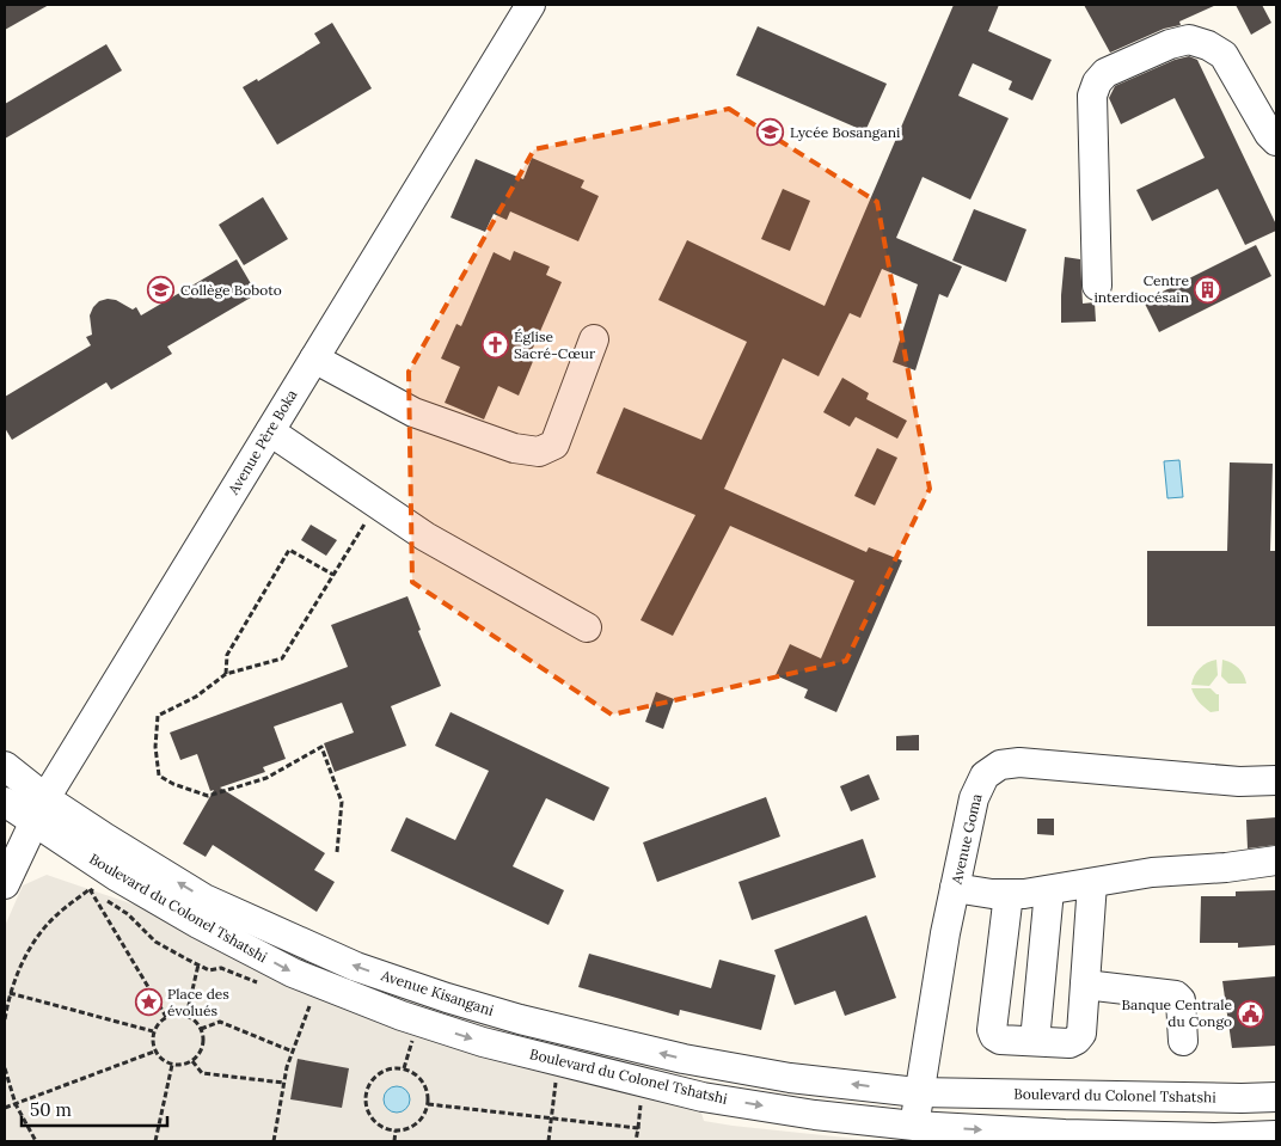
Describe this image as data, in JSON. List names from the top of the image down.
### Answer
{
  "streets": {
    "street": [
      "Avenue Père Boka",
      "Avenue Goma",
      "Boulevard du Colonel Tshatshi",
      "Avenue Kisangani"
    ]
  },
  "crossings": [
    ["Avenue Père Boka", "Boulevard du Colonel Tshatshi"],
    ["Avenue Père Boka", "Avenue Kisangani"],
    ["Avenue Goma", "Boulevard du Colonel Tshatshi"],
    ["Avenue Goma", "Avenue Kisangani"],
    ["Boulevard du Colonel Tshatshi", "Avenue Kisangani"]
  ],
  "one_way": ["Avenue Kisangani"],
  "places": {
    "school or university": ["Lycée Bosangani", "Collège Boboto"],
    "building": ["Centre interdiocésain"],
    "church": ["Église Sacré-Cœur"],
    "place": ["Place des évolués"],
    "public building": ["Banque Centrale du Congo"]
  },
  "scale_bar": "50 m"
}
